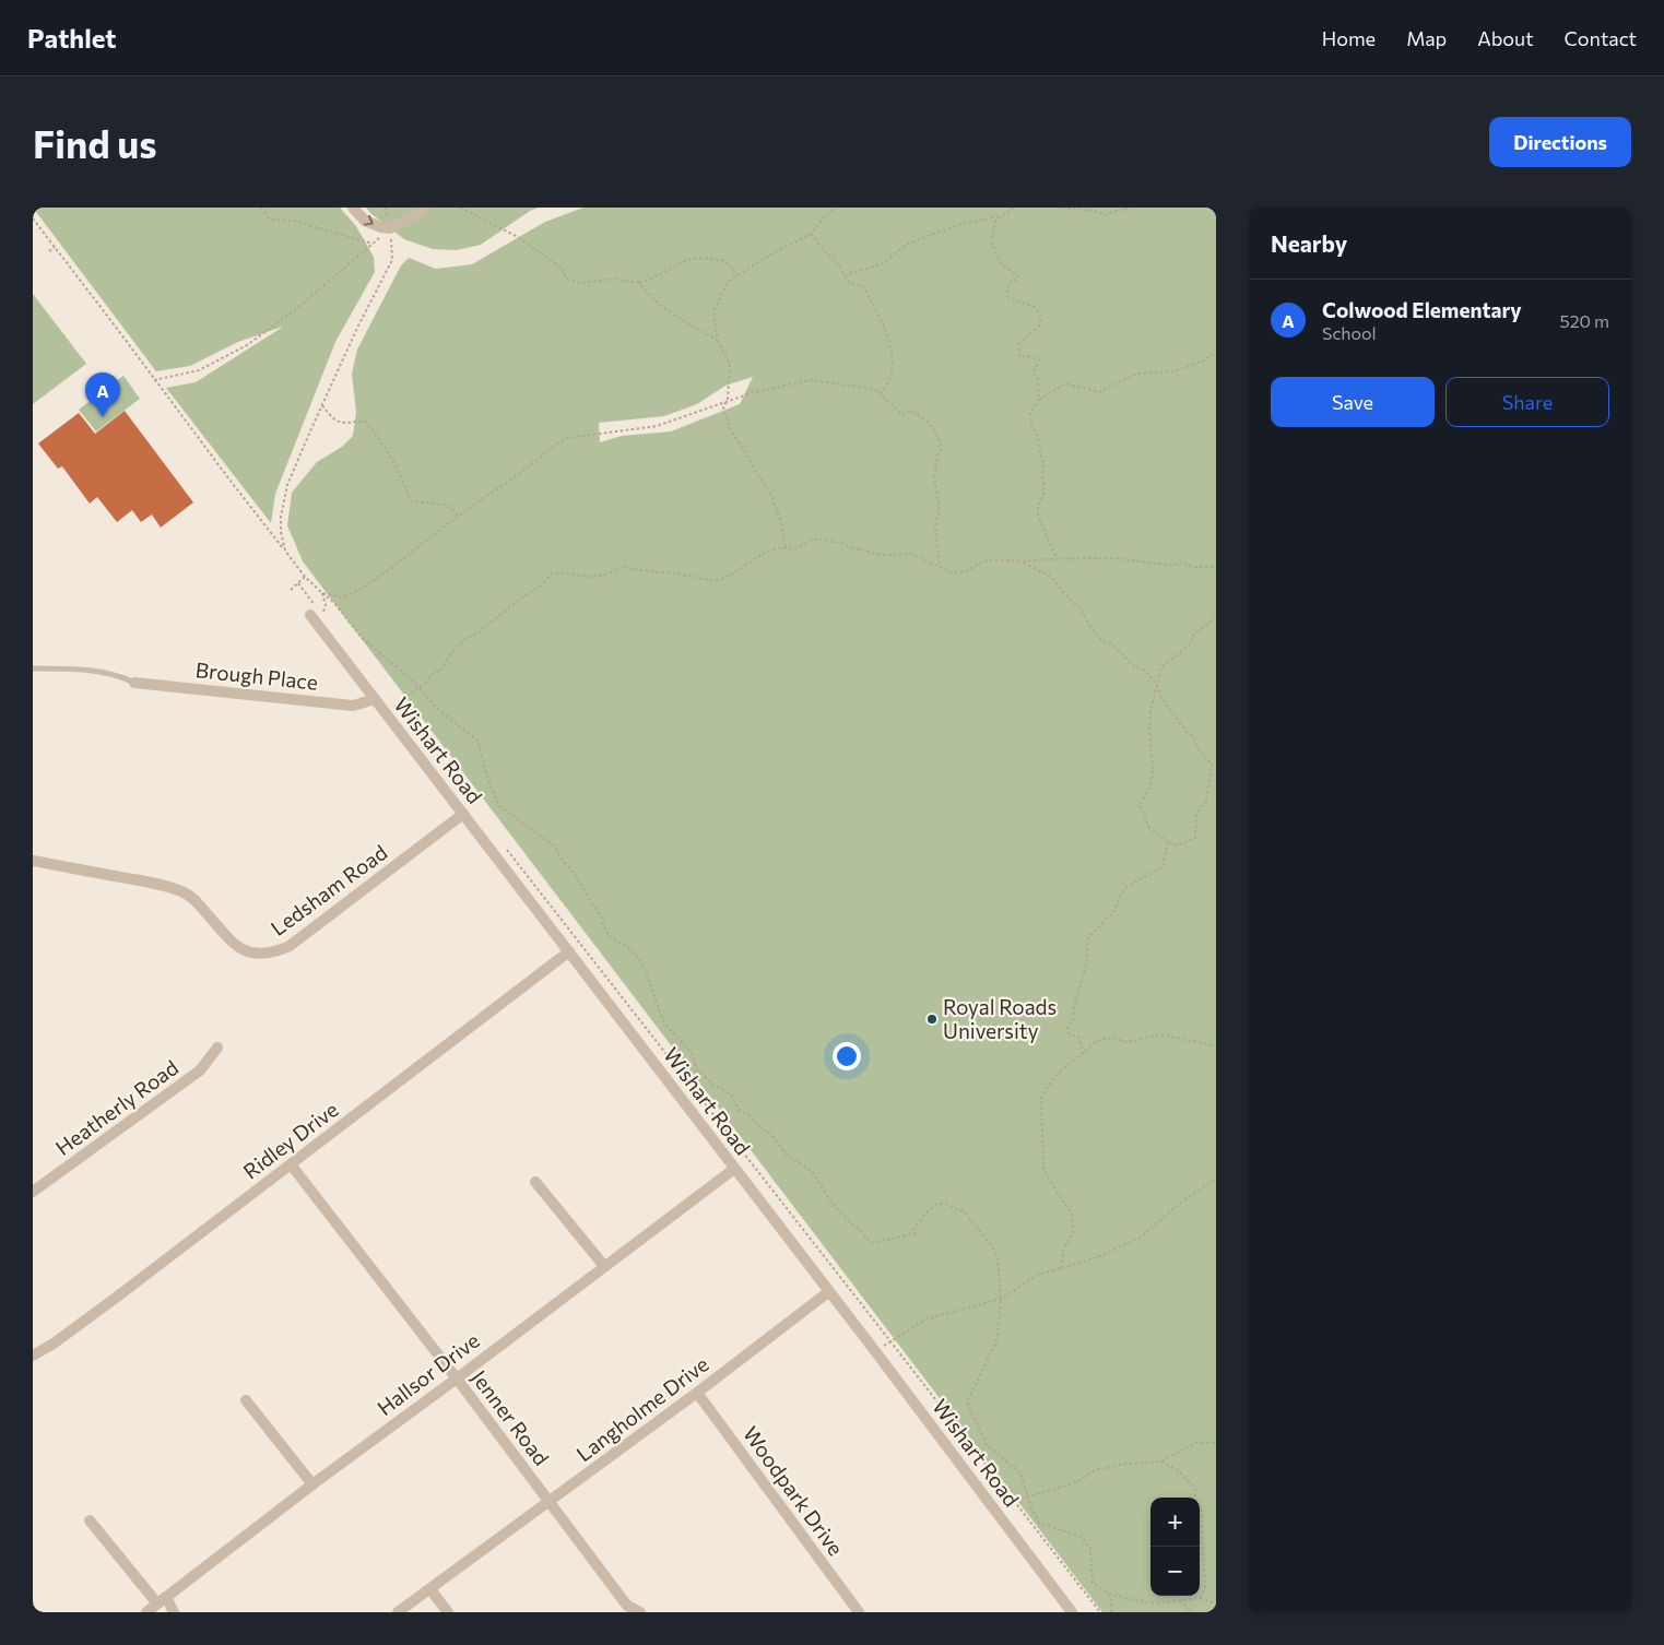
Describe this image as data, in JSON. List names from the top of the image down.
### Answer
{
  "streets": {
    "street": [
      "Brough Place",
      "Wishart Road",
      "Ledsham Road",
      "Heatherly Road",
      "Ridley Drive",
      "Hallsor Drive",
      "Langholme Drive",
      "Jenner Road",
      "Woodpark Drive"
    ]
  },
  "crossings": [
    ["Brough Place", "Wishart Road"],
    ["Wishart Road", "Ledsham Road"],
    ["Wishart Road", "Ridley Drive"],
    ["Wishart Road", "Hallsor Drive"],
    ["Wishart Road", "Langholme Drive"],
    ["Ridley Drive", "Jenner Road"],
    ["Hallsor Drive", "Jenner Road"],
    ["Langholme Drive", "Jenner Road"],
    ["Langholme Drive", "Woodpark Drive"]
  ],
  "places": ["Royal Roads University"],
  "page": {
    "header": "Pathlet",
    "nav": [
      "Home",
      "Map",
      "About",
      "Contact"
    ],
    "buttons": [
      "Directions",
      ["Save", "Share"]
    ],
    "title": "Find us",
    "heading": "Nearby",
    "list": [
      {
        "mark": "A",
        "name": "Colwood Elementary",
        "note": "School",
        "value": "520 m"
      }
    ],
    "pins": "A",
    "map_buttons": ["+", "−"]
  }
}
